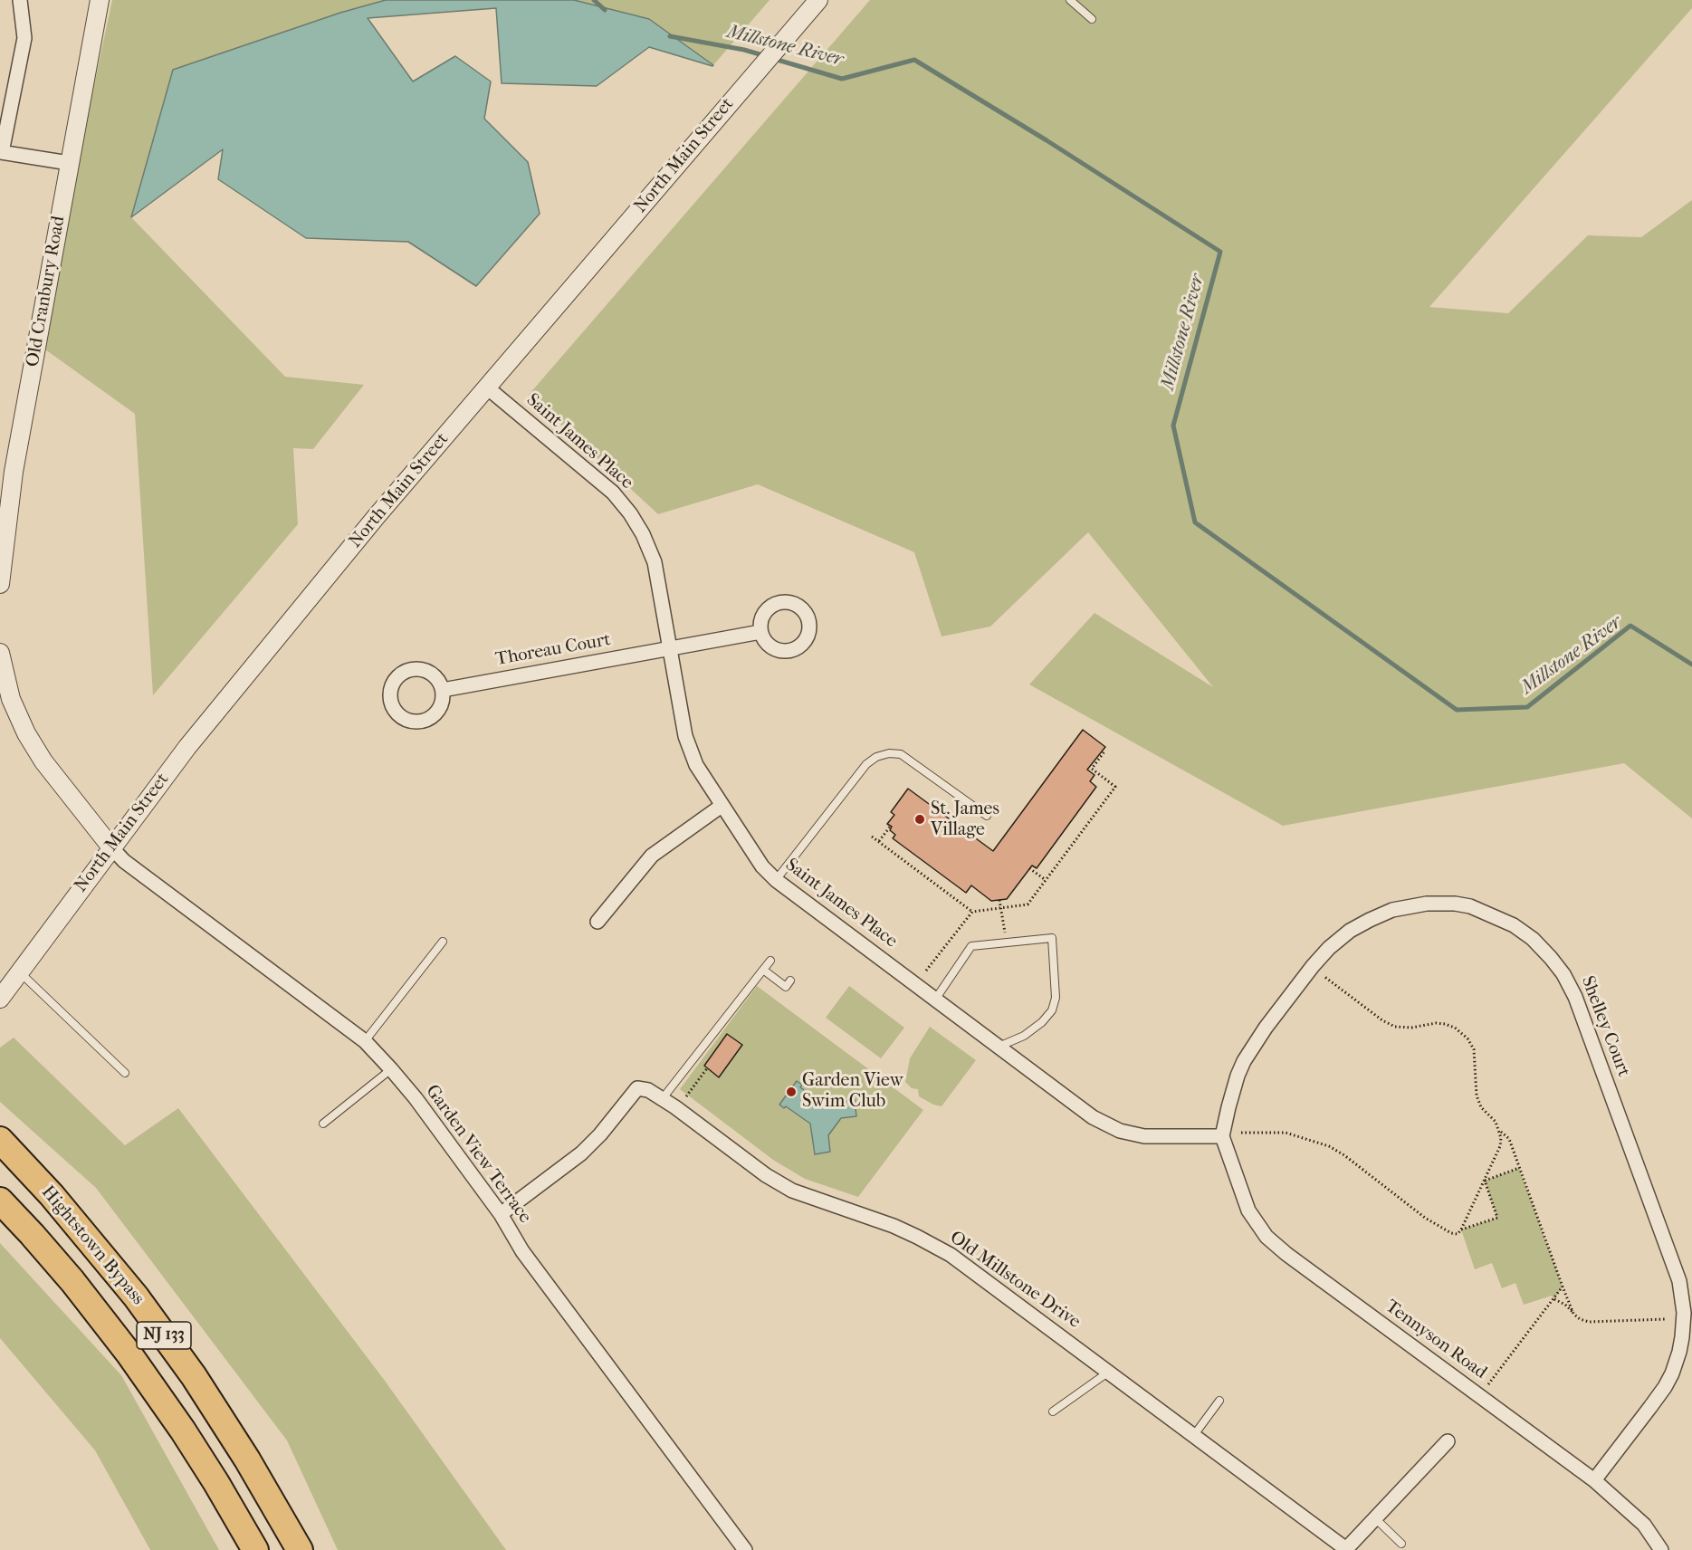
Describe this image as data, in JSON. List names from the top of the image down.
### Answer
{
  "streets": {
    "highway": ["Hightstown Bypass", "NJ 133"],
    "street": [
      "North Main Street",
      "Old Cranbury Road",
      "Saint James Place",
      "Thoreau Court",
      "Shelley Court",
      "Garden View Terrace",
      "Old Millstone Drive",
      "Tennyson Road"
    ]
  },
  "crossings": [
    ["North Main Street", "Saint James Place"],
    ["North Main Street", "Garden View Terrace"],
    ["Saint James Place", "Thoreau Court"],
    ["Saint James Place", "Shelley Court"],
    ["Saint James Place", "Tennyson Road"],
    ["Shelley Court", "Tennyson Road"],
    ["Garden View Terrace", "Old Millstone Drive"]
  ],
  "water": ["Millstone River"],
  "places": ["St. James Village", "Garden View Swim Club"]
}
